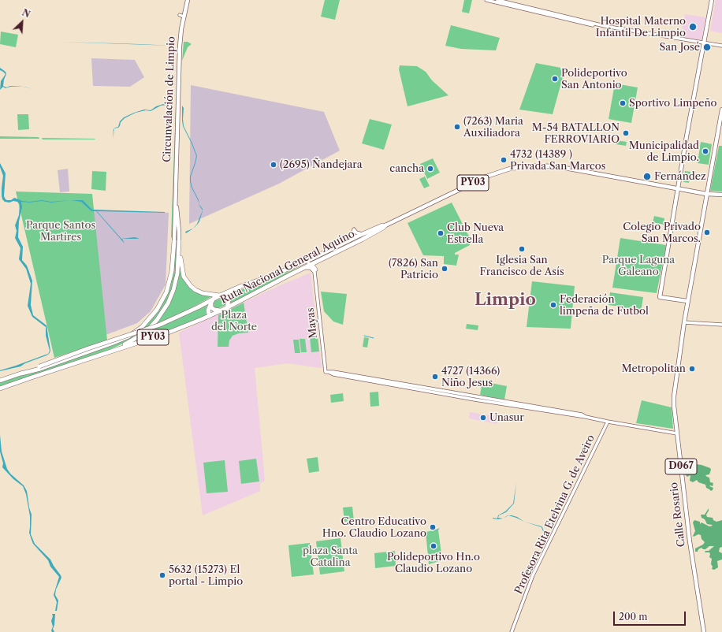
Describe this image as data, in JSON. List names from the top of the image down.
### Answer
{
  "streets": {
    "highway": ["PY03", "Ruta Nacional General Aquino"],
    "main road": ["Circunvalación de Limpio", "D067", "Calle Rosario"],
    "street": ["Mayas", "Profesora Rita Etelvina G. de Aveiro"]
  },
  "crossings": [
    ["Circunvalación de Limpio", "PY03"],
    ["PY03", "Ruta Nacional General Aquino"],
    ["Ruta Nacional General Aquino", "D067"],
    ["Mayas", "Profesora Rita Etelvina G. de Aveiro"],
    ["D067", "Calle Rosario"]
  ],
  "districts": ["Limpio"],
  "parks": [
    "Parque Santos Martires",
    "Parque Laguna Galeano",
    "Plaza del Norte",
    "plaza Santa Catalina"
  ],
  "places": [
    "Hospital Materno Infantil De Limpio",
    "San José",
    "Polideportivo San Antonio",
    "Sportivo Limpeño",
    "(7263) Maria Auxiliadora",
    "M-54 BATALLON FERROVIARIO",
    "Municipalidad de Limpio.",
    "4732 (14389 ) Privada San Marcos",
    "(2695) Ñandejara",
    "cancha",
    "Fernández",
    "Colegio Privado San Marcos.",
    "Club Nueva Estrella",
    "Iglesia San Francisco de Asís",
    "(7826) San Patricio",
    "Federación limpeña de Futbol",
    "Metropolitan",
    "4727 (14366) Niño Jesus",
    "Unasur",
    "Centro Educativo Hno. Claudio Lozano",
    "Polideportivo Hn.o Claudio Lozano",
    "5632 (15273) El portal - Limpio"
  ],
  "scale_bar": "200 m",
  "north": "top right"
}
